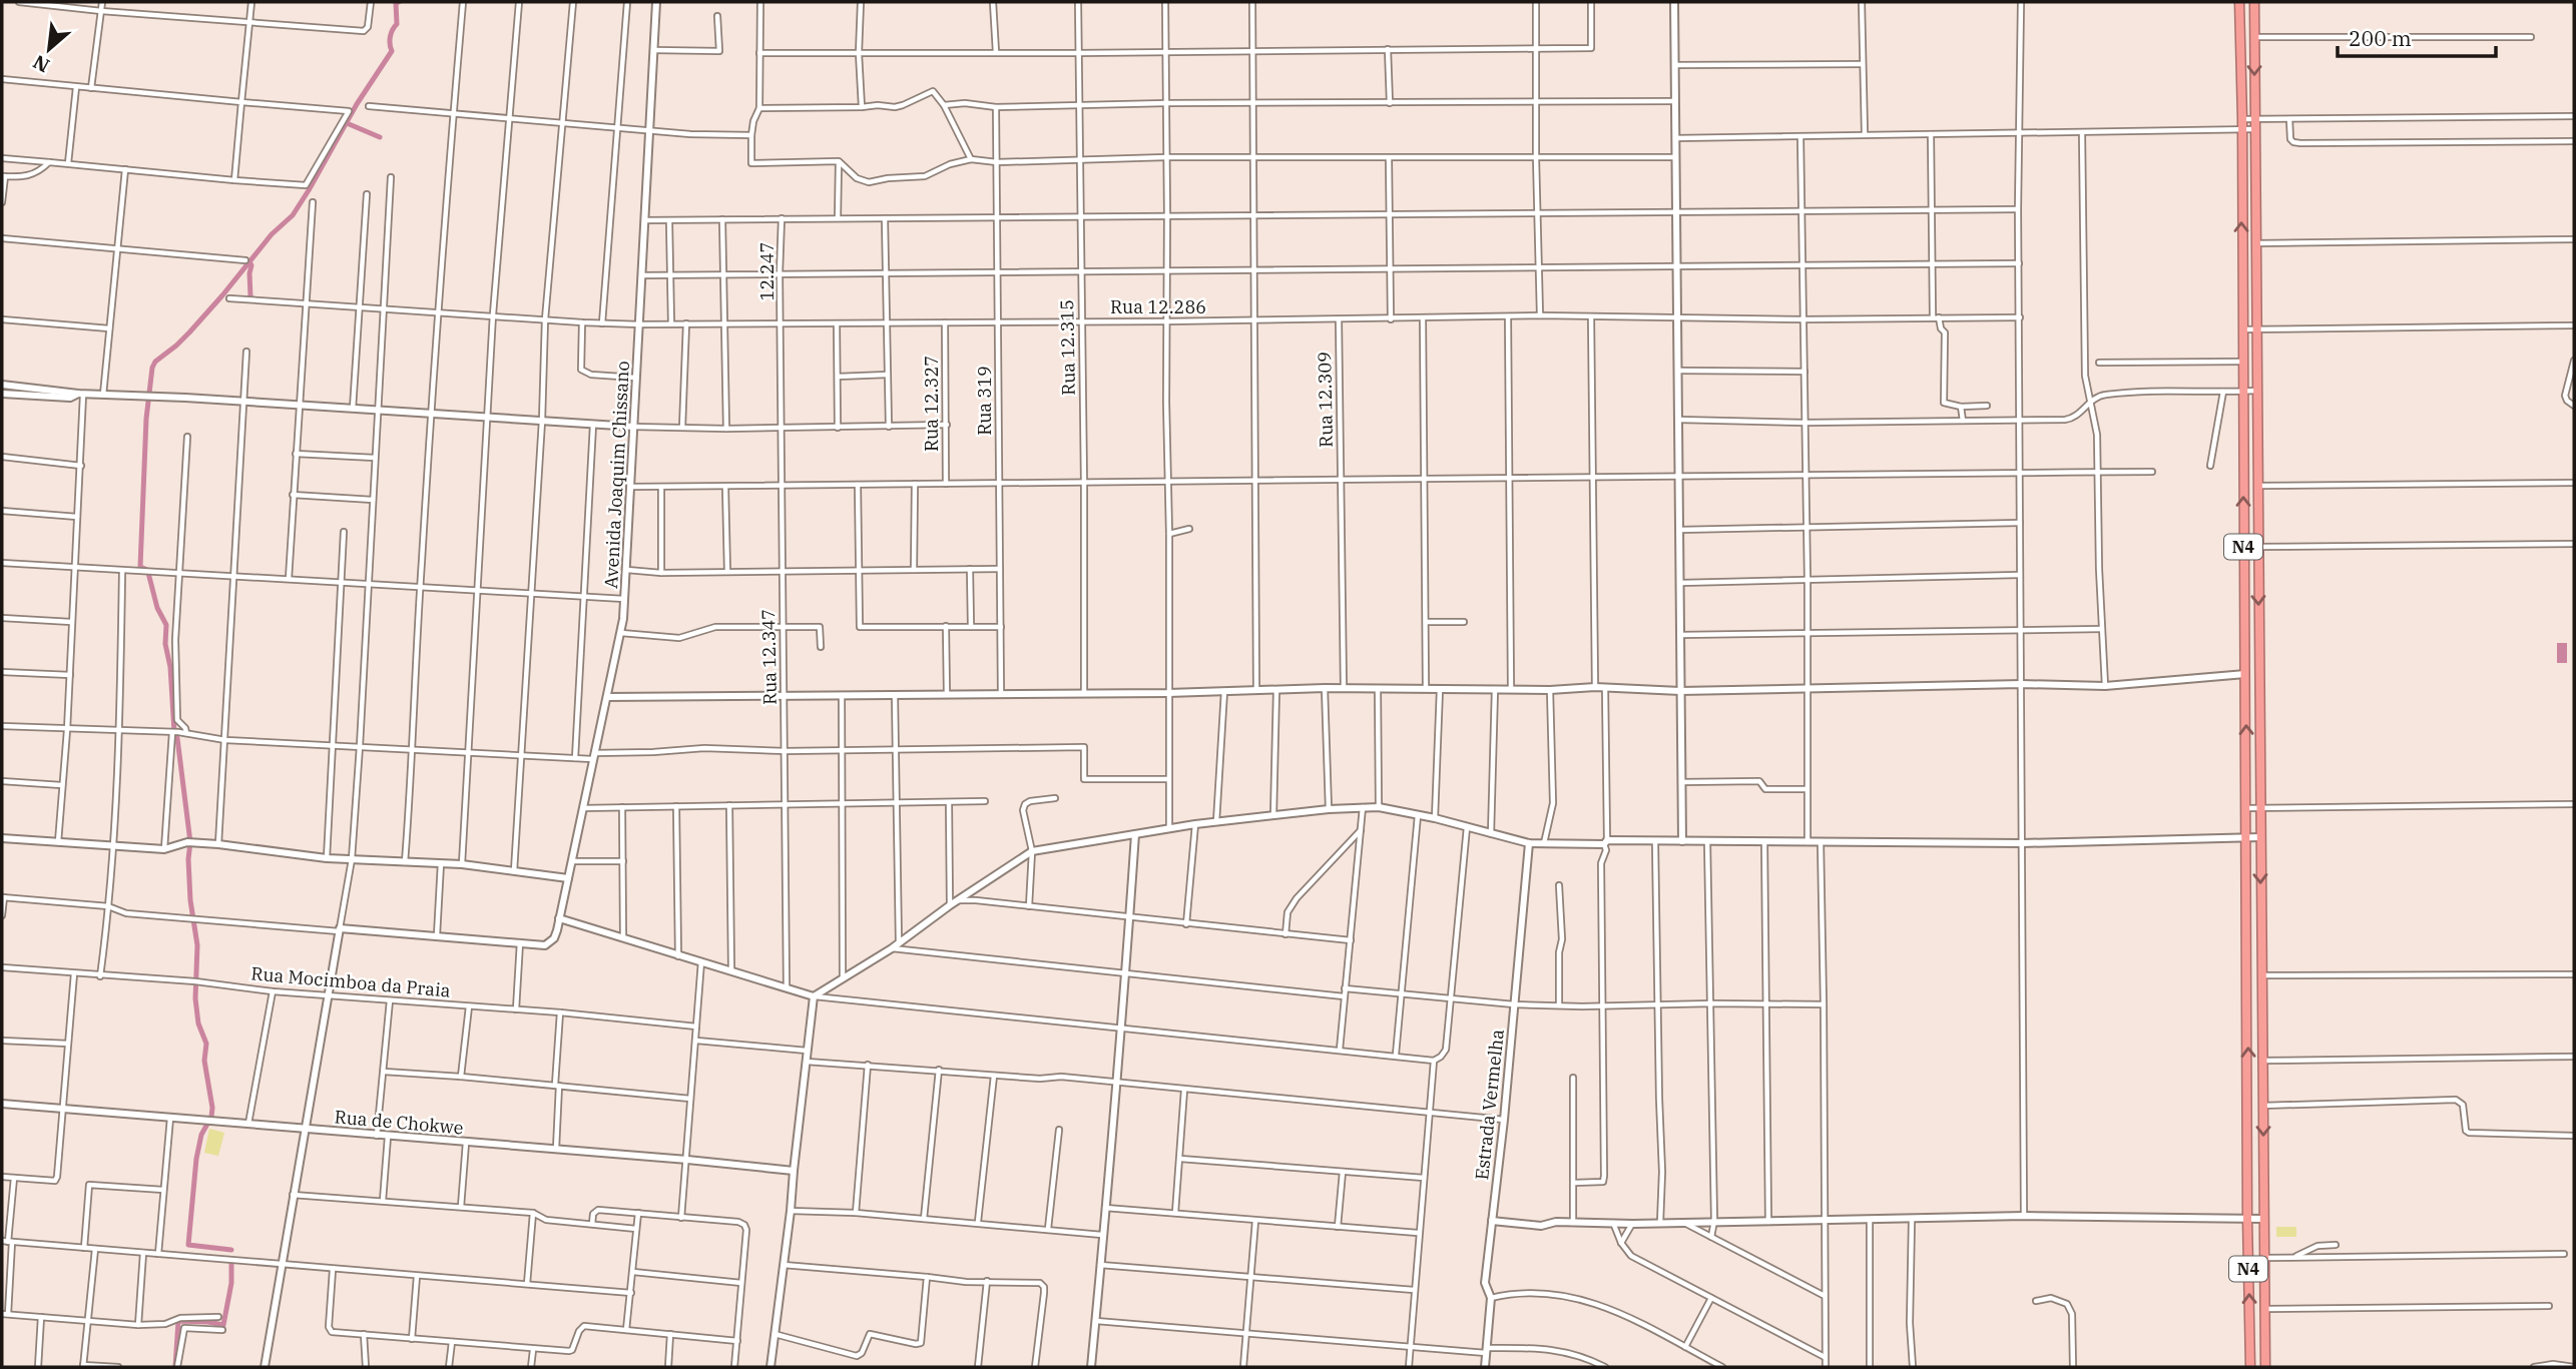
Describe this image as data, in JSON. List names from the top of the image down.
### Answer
{
  "streets": {
    "highway": ["N4"],
    "street": [
      "12.247",
      "Rua 12.286",
      "Rua 12.315",
      "Rua 12.309",
      "Rua 319",
      "Rua 12.327",
      "Avenida Joaquim Chissano",
      "Rua 12.347",
      "Rua Mocimboa da Praia",
      "Estrada Vermelha",
      "Rua de Chokwe"
    ]
  },
  "crossings": [
    ["12.247", "Rua 12.286"],
    ["12.247", "Rua 12.347"],
    ["Rua 12.286", "Rua 12.315"],
    ["Rua 12.286", "Rua 12.309"],
    ["Rua 12.286", "Rua 319"],
    ["Rua 12.286", "Rua 12.327"],
    ["Rua 12.286", "Avenida Joaquim Chissano"],
    ["Rua 12.286", "Rua 12.347"]
  ],
  "scale_bar": "200 m",
  "north": "bottom left"
}
